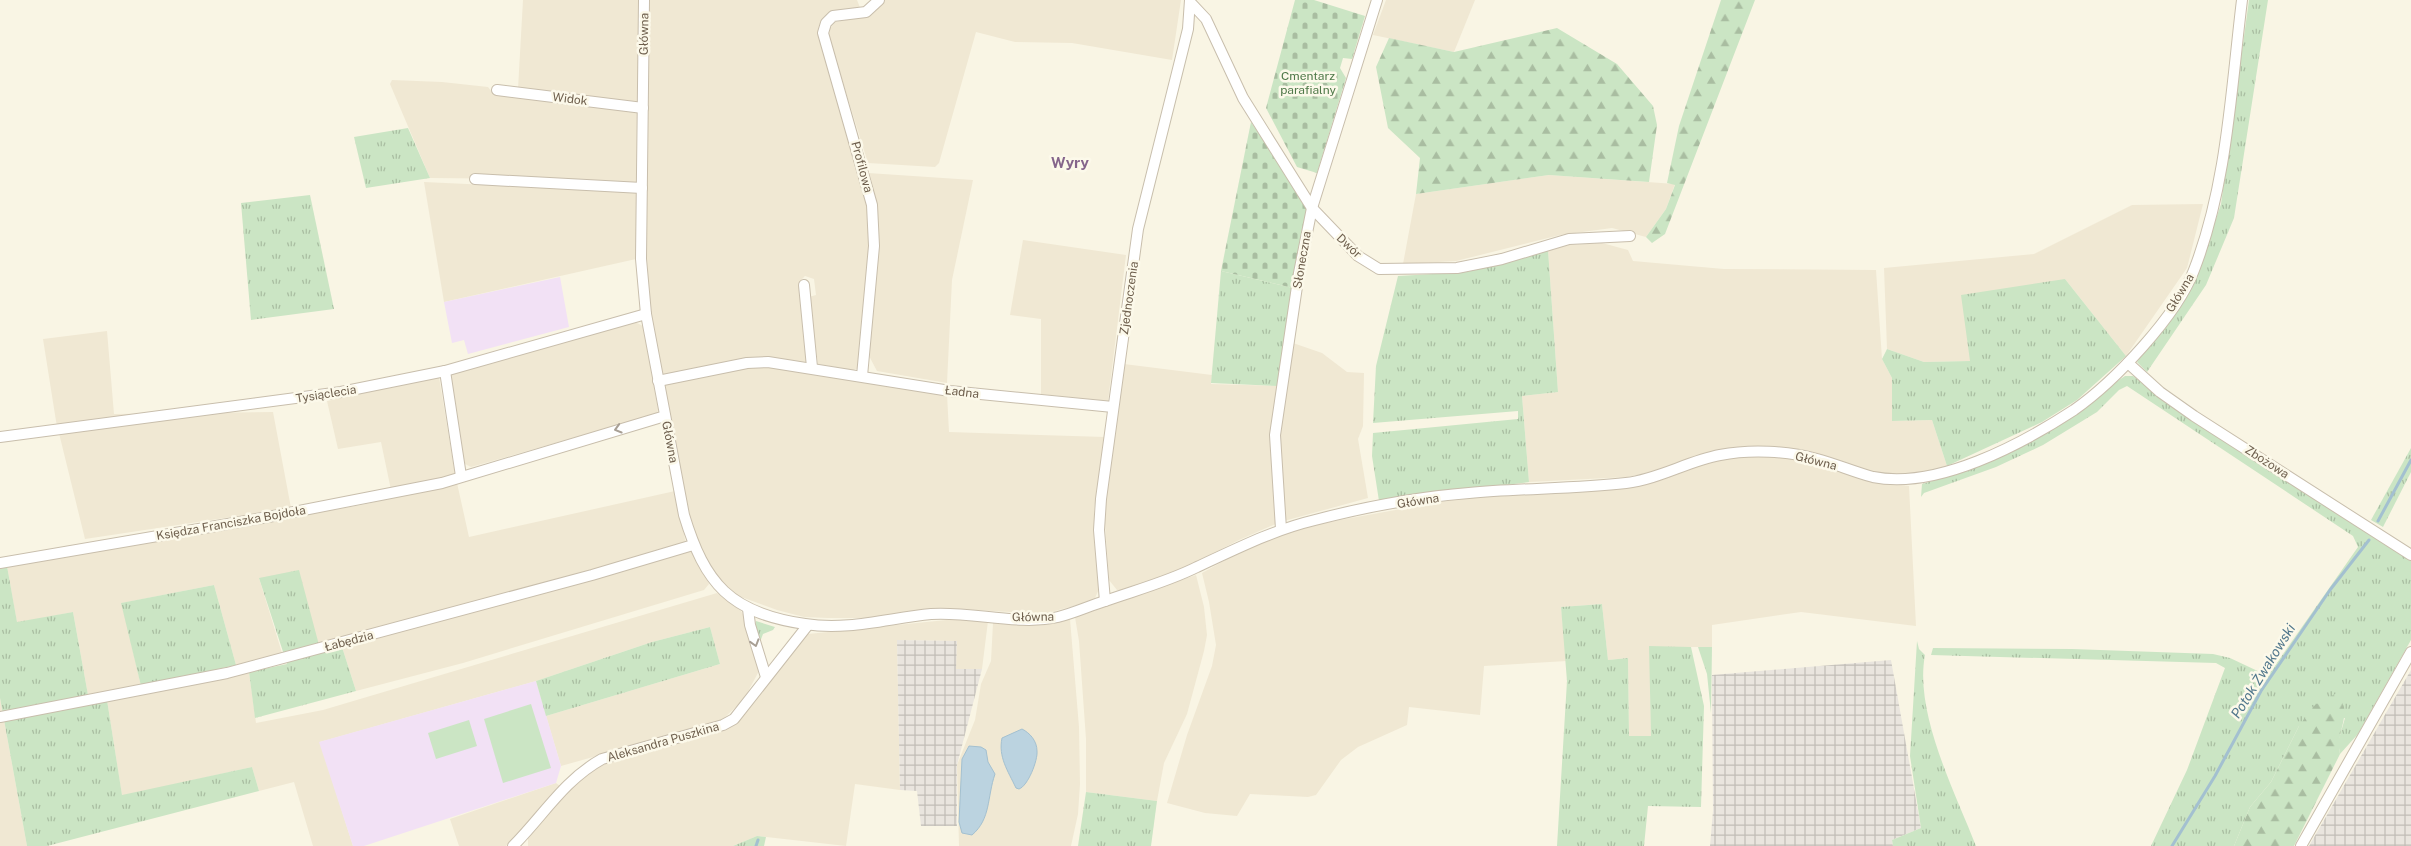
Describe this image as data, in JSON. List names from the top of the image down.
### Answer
{
  "streets": {
    "street": [
      "Główna",
      "Widok",
      "Profilowa",
      "Dwór",
      "Słoneczna",
      "Zjednoczenia",
      "Ładna",
      "Tysiąclecia",
      "Zbożowa",
      "Księdza Franciszka Bojdoła",
      "Łabędzia",
      "Aleksandra Puszkina"
    ]
  },
  "crossings": [
    ["Główna", "Widok"],
    ["Główna", "Słoneczna"],
    ["Główna", "Zjednoczenia"],
    ["Główna", "Ładna"],
    ["Główna", "Tysiąclecia"],
    ["Główna", "Zbożowa"],
    ["Główna", "Księdza Franciszka Bojdoła"],
    ["Główna", "Łabędzia"],
    ["Główna", "Aleksandra Puszkina"],
    ["Profilowa", "Ładna"],
    ["Dwór", "Słoneczna"],
    ["Dwór", "Zjednoczenia"],
    ["Zjednoczenia", "Ładna"]
  ],
  "districts": ["Wyry"],
  "water": ["Potok Żwakowski"],
  "parks": ["Cmentarz parafialny"]
}
